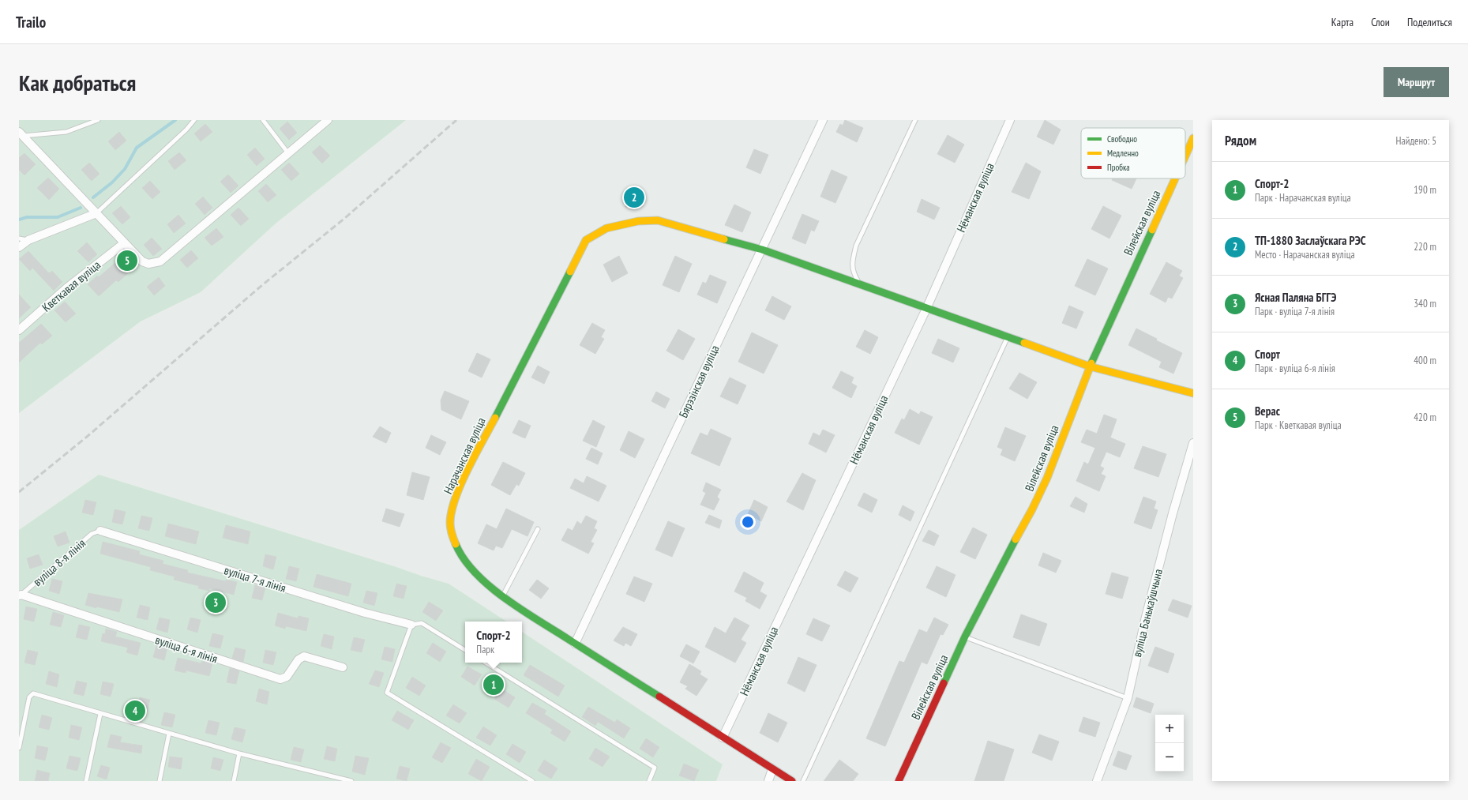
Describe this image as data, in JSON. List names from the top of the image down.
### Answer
{
  "streets": {
    "street": [
      "Нёманская вуліца",
      "Вілейская вуліца",
      "Кветкавая вуліца",
      "Бярэзінская вуліца",
      "Нарачанская вуліца",
      "вуліца 7-я лінія",
      "вуліца Банькаўшчына",
      "вуліца 6-я лінія"
    ],
    "lane": ["вуліца 8-я лінія"]
  },
  "crossings": [
    ["Нёманская вуліца", "Нарачанская вуліца"],
    ["Бярэзінская вуліца", "Нарачанская вуліца"],
    ["вуліца 8-я лінія", "вуліца 7-я лінія"],
    ["вуліца 8-я лінія", "вуліца 6-я лінія"]
  ],
  "legend": ["Свободно", "Медленно", "Пробка"],
  "page": {
    "header": "Trailo",
    "nav": ["Карта", "Слои", "Поделиться"],
    "buttons": "Маршрут",
    "title": "Как добраться",
    "heading": ["Рядом", "Найдено: 5"],
    "list": [
      {
        "mark": "1",
        "name": "Спорт-2",
        "note": "Парк · Нарачанская вуліца",
        "value": "190 m"
      },
      {
        "mark": "2",
        "name": "ТП-1880 Заслаўскага РЭС",
        "note": "Место · Нарачанская вуліца",
        "value": "220 m"
      },
      {
        "mark": "3",
        "name": "Ясная Паляна БГГЭ",
        "note": "Парк · вуліца 7-я лінія",
        "value": "340 m"
      },
      {
        "mark": "4",
        "name": "Спорт",
        "note": "Парк · вуліца 6-я лінія",
        "value": "400 m"
      },
      {
        "mark": "5",
        "name": "Верас",
        "note": "Парк · Кветкавая вуліца",
        "value": "420 m"
      }
    ],
    "pins": [
      "2",
      "5",
      "3",
      "1",
      "4"
    ],
    "popup": ["Спорт-2", "Парк"],
    "map_buttons": ["+", "−"]
  }
}
